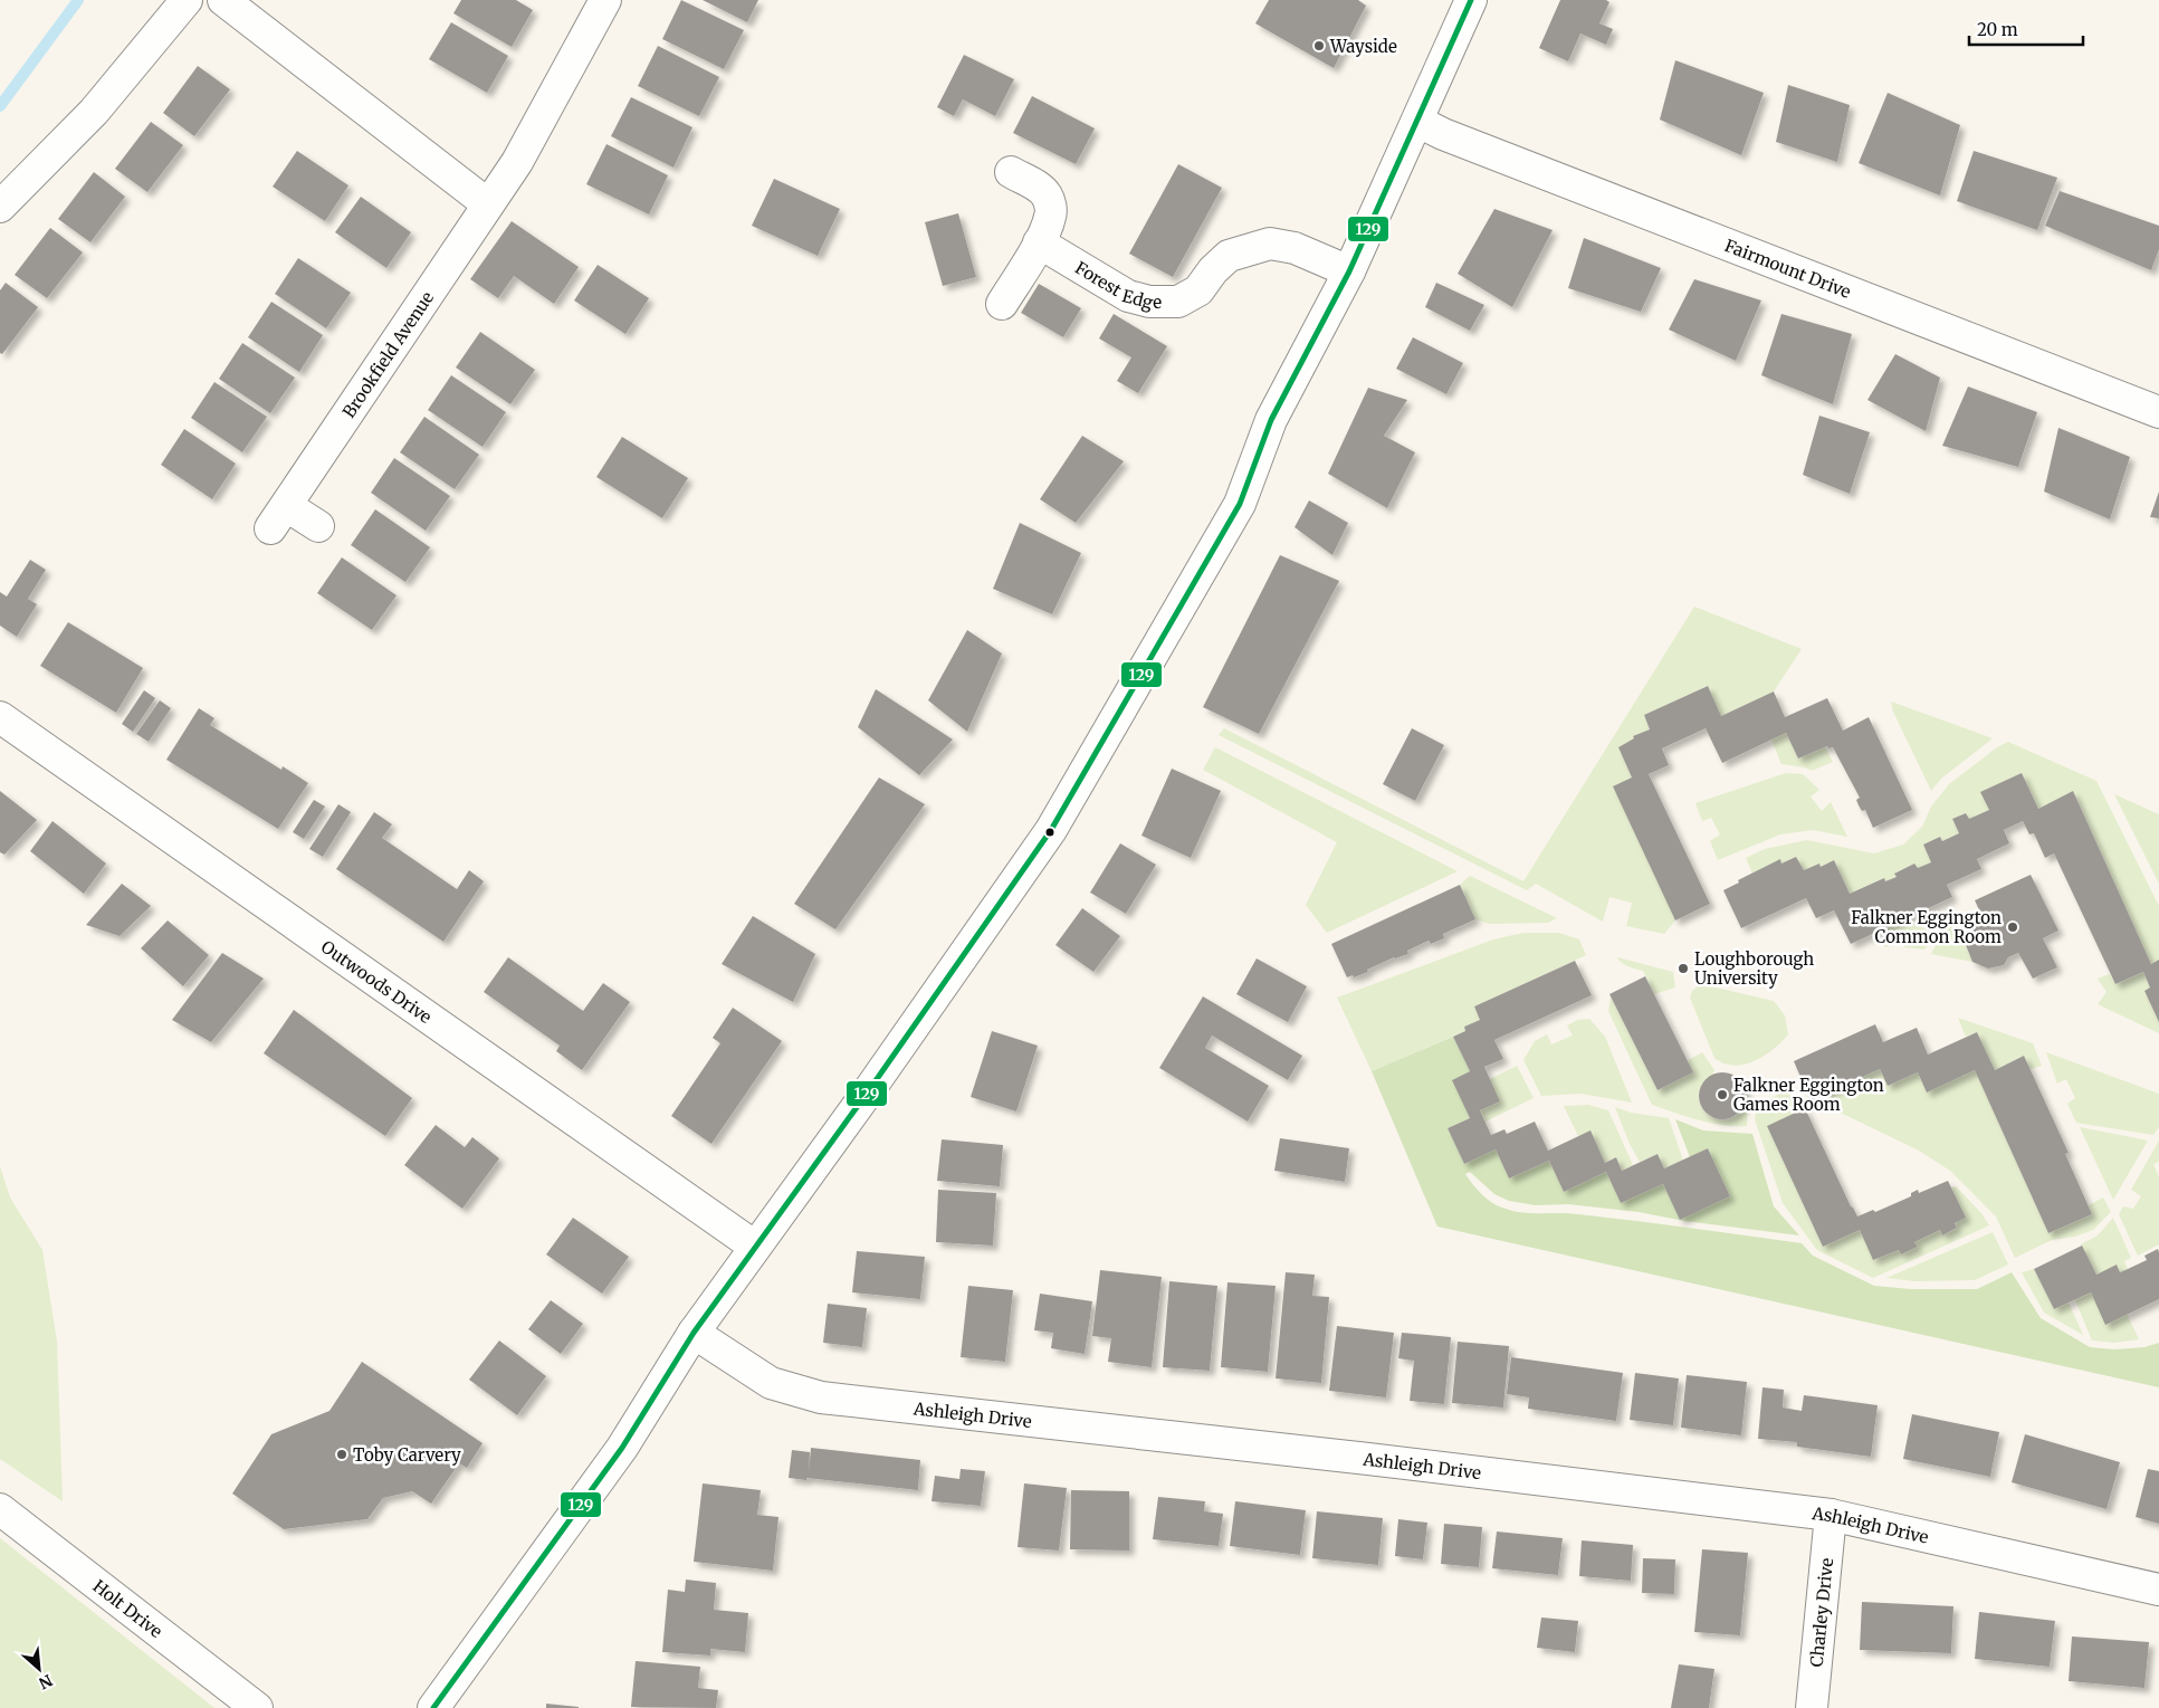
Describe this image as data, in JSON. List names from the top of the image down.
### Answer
{
  "streets": {
    "street": [
      "Fairmount Drive",
      "Forest Edge",
      "Brookfield Avenue",
      "Outwoods Drive",
      "Ashleigh Drive",
      "Holt Drive",
      "Charley Drive"
    ]
  },
  "crossings": [
    ["Ashleigh Drive", "Charley Drive"]
  ],
  "places": [
    "Wayside",
    "Falkner Eggington Common Room",
    "Loughborough University",
    "Falkner Eggington Games Room",
    "Toby Carvery"
  ],
  "lines": ["transit line 129"],
  "scale_bar": "20 m",
  "north": "bottom right"
}
